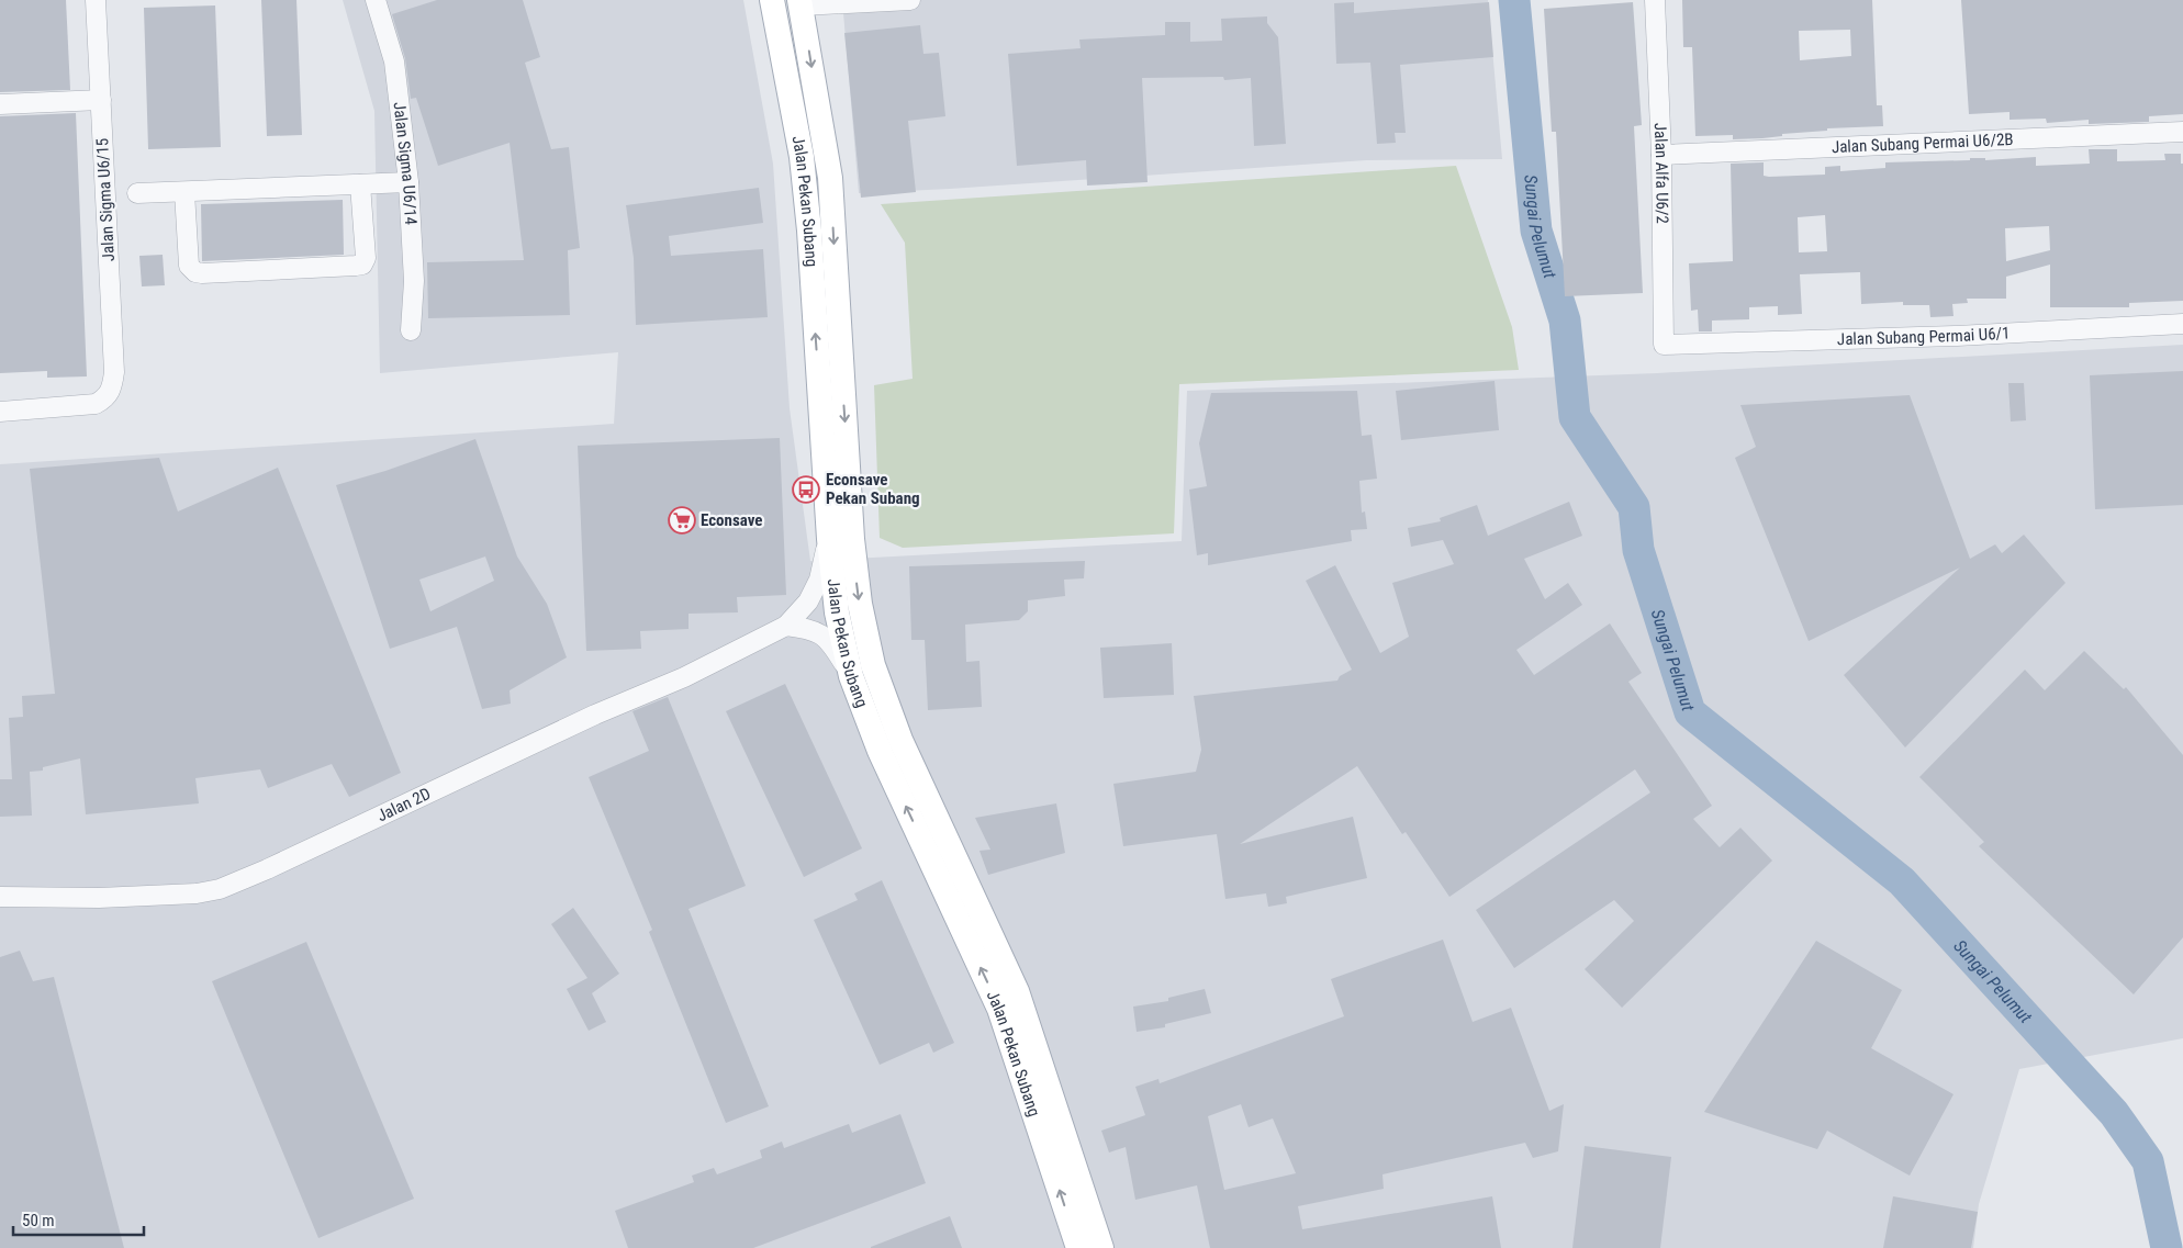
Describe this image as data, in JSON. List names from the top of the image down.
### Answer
{
  "streets": {
    "main road": ["Jalan Pekan Subang"],
    "street": [
      "Jalan Subang Permai U6/2B",
      "Jalan Sigma U6/14",
      "Jalan Alfa U6/2",
      "Jalan Sigma U6/15",
      "Jalan Subang Permai U6/1",
      "Jalan 2D"
    ]
  },
  "crossings": [
    ["Jalan Subang Permai U6/2B", "Jalan Alfa U6/2"],
    ["Jalan Alfa U6/2", "Jalan Subang Permai U6/1"],
    ["Jalan Pekan Subang", "Jalan 2D"]
  ],
  "water": ["Sungai Pelumut"],
  "places": {
    "bus stop": ["Econsave Pekan Subang"],
    "supermarket": ["Econsave"]
  },
  "scale_bar": "50 m"
}
